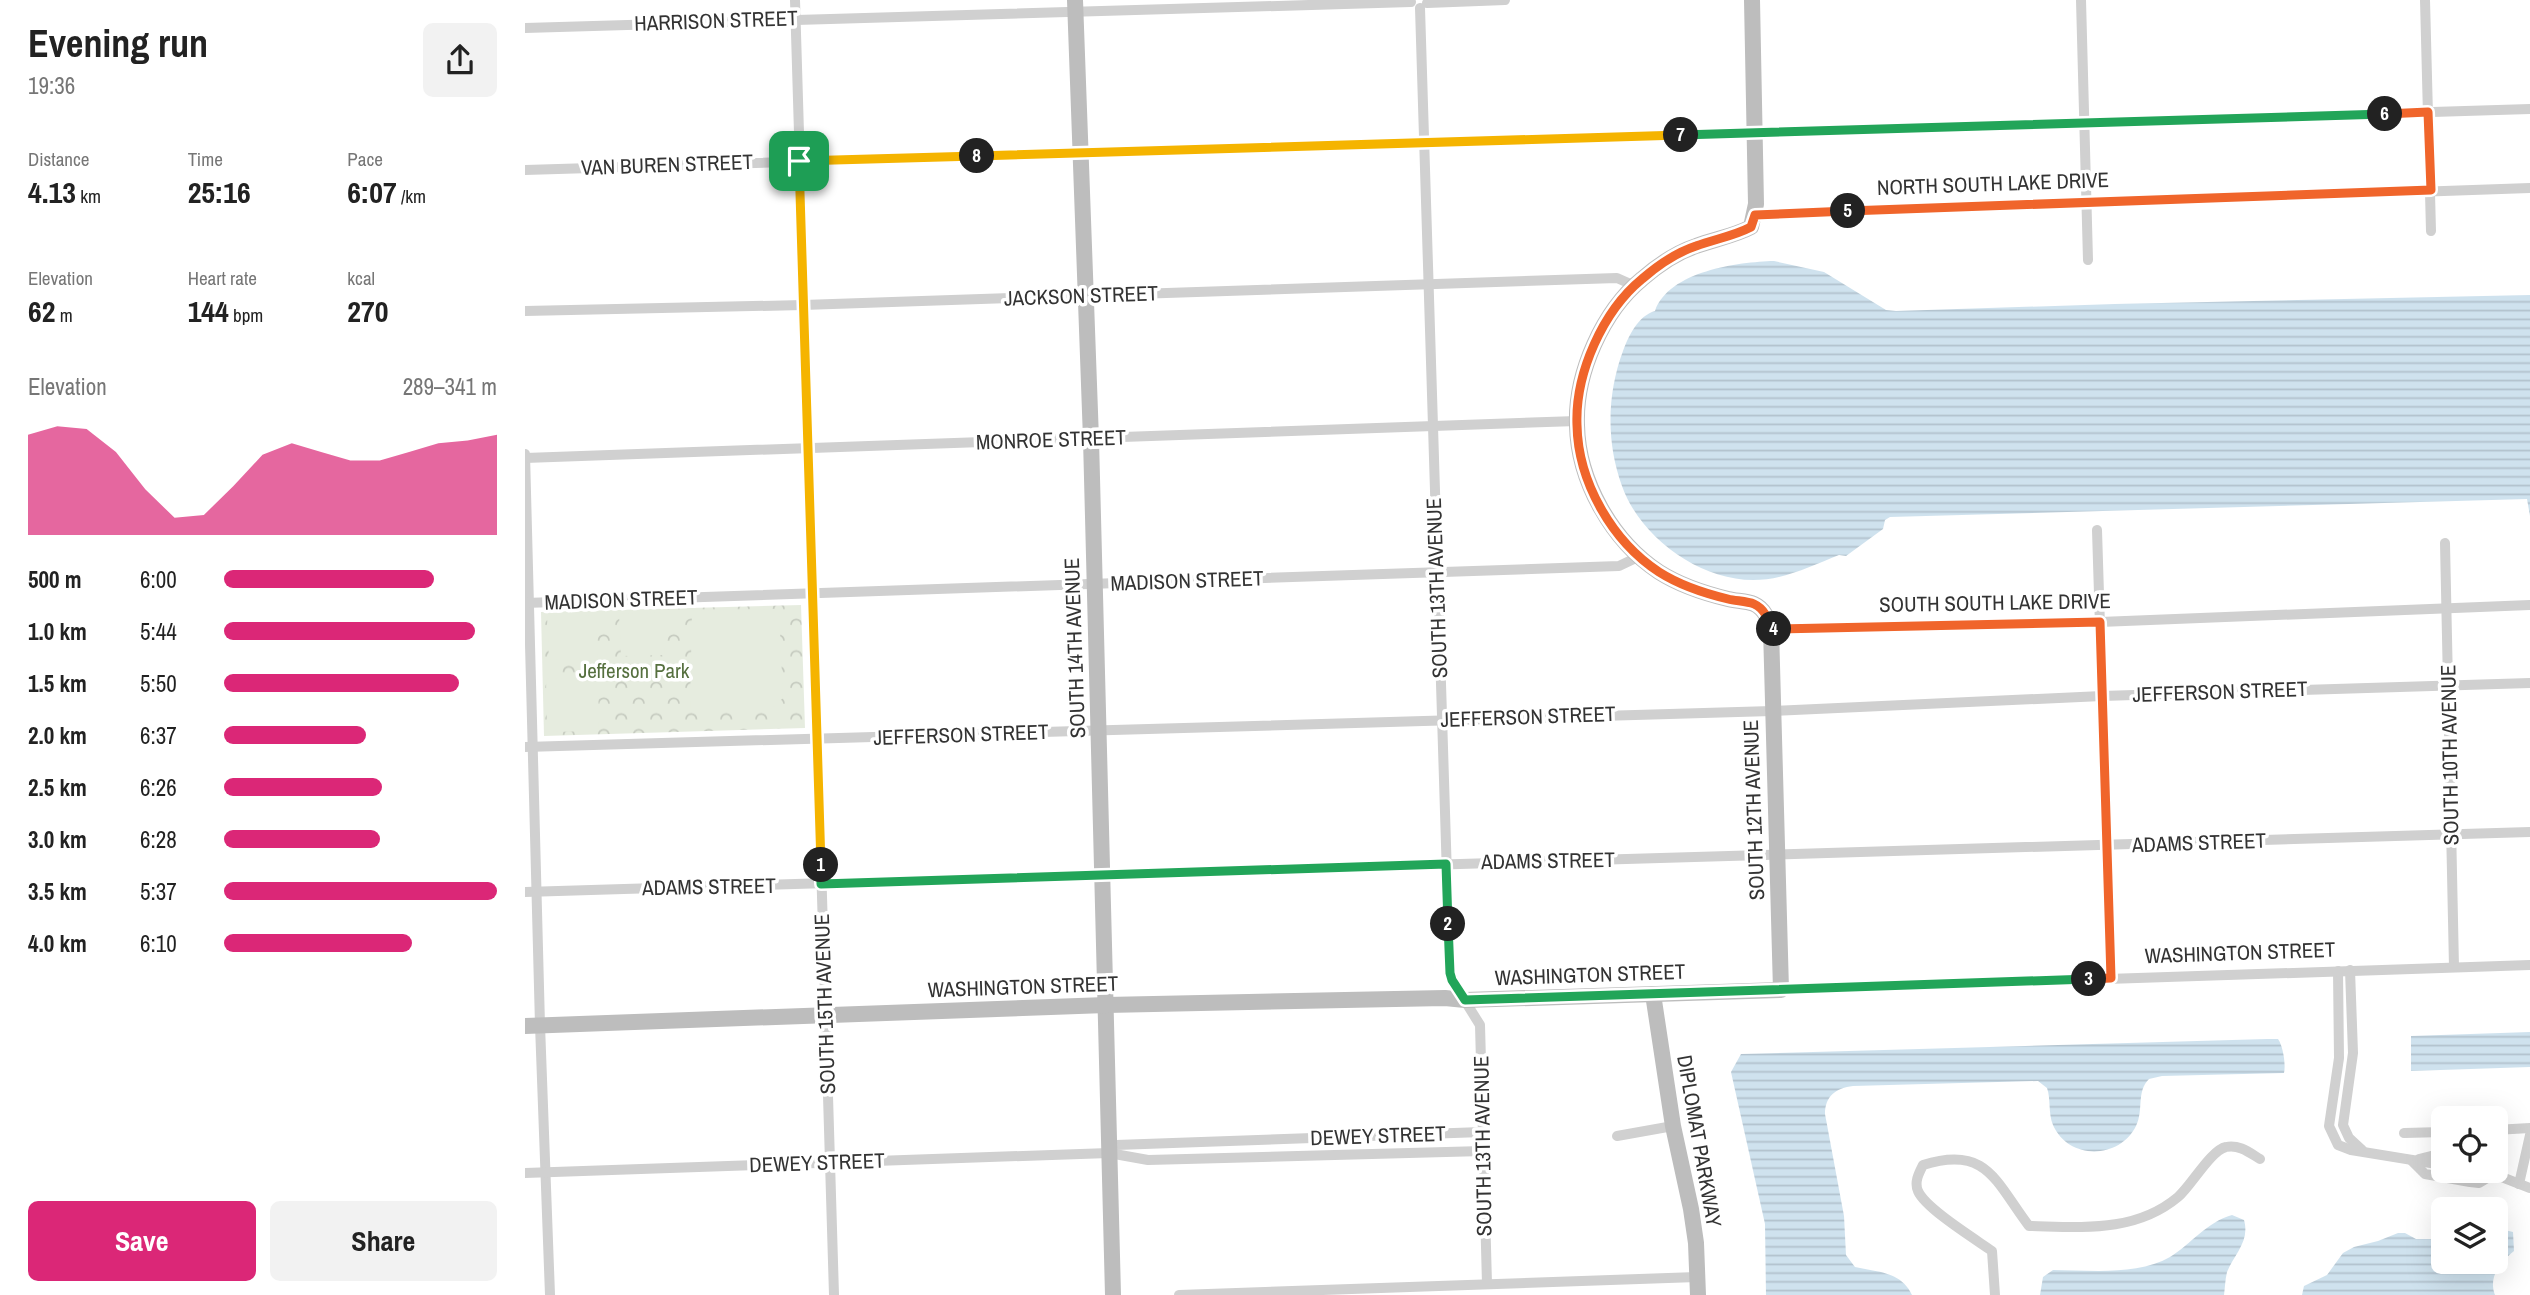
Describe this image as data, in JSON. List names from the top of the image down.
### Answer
{
  "streets": {
    "street": [
      "HARRISON STREET",
      "VAN BUREN STREET",
      "NORTH SOUTH LAKE DRIVE",
      "JACKSON STREET",
      "MONROE STREET",
      "MADISON STREET",
      "SOUTH 13TH AVENUE",
      "SOUTH SOUTH LAKE DRIVE",
      "SOUTH 14TH AVENUE",
      "JEFFERSON STREET",
      "SOUTH 10TH AVENUE",
      "SOUTH 12TH AVENUE",
      "ADAMS STREET",
      "WASHINGTON STREET",
      "SOUTH 15TH AVENUE",
      "DEWEY STREET",
      "DIPLOMAT PARKWAY"
    ]
  },
  "crossings": [
    ["HARRISON STREET", "SOUTH 13TH AVENUE"],
    ["HARRISON STREET", "SOUTH 14TH AVENUE"],
    ["HARRISON STREET", "SOUTH 15TH AVENUE"],
    ["VAN BUREN STREET", "SOUTH 13TH AVENUE"],
    ["VAN BUREN STREET", "SOUTH 14TH AVENUE"],
    ["VAN BUREN STREET", "SOUTH 15TH AVENUE"],
    ["JACKSON STREET", "SOUTH 13TH AVENUE"],
    ["JACKSON STREET", "SOUTH 14TH AVENUE"],
    ["JACKSON STREET", "SOUTH 15TH AVENUE"],
    ["MONROE STREET", "SOUTH 13TH AVENUE"],
    ["MONROE STREET", "SOUTH 14TH AVENUE"],
    ["MONROE STREET", "SOUTH 15TH AVENUE"],
    ["MADISON STREET", "SOUTH 13TH AVENUE"],
    ["MADISON STREET", "SOUTH 14TH AVENUE"],
    ["MADISON STREET", "SOUTH 15TH AVENUE"],
    ["SOUTH 13TH AVENUE", "JEFFERSON STREET"],
    ["SOUTH 13TH AVENUE", "ADAMS STREET"],
    ["SOUTH 13TH AVENUE", "WASHINGTON STREET"],
    ["SOUTH 13TH AVENUE", "DEWEY STREET"],
    ["SOUTH SOUTH LAKE DRIVE", "SOUTH 10TH AVENUE"],
    ["SOUTH SOUTH LAKE DRIVE", "SOUTH 12TH AVENUE"],
    ["SOUTH 14TH AVENUE", "JEFFERSON STREET"],
    ["SOUTH 14TH AVENUE", "ADAMS STREET"],
    ["SOUTH 14TH AVENUE", "WASHINGTON STREET"],
    ["SOUTH 14TH AVENUE", "DEWEY STREET"],
    ["JEFFERSON STREET", "SOUTH 10TH AVENUE"],
    ["JEFFERSON STREET", "SOUTH 12TH AVENUE"],
    ["JEFFERSON STREET", "SOUTH 15TH AVENUE"],
    ["SOUTH 10TH AVENUE", "ADAMS STREET"],
    ["SOUTH 10TH AVENUE", "WASHINGTON STREET"],
    ["SOUTH 12TH AVENUE", "ADAMS STREET"],
    ["SOUTH 12TH AVENUE", "WASHINGTON STREET"],
    ["ADAMS STREET", "SOUTH 15TH AVENUE"],
    ["WASHINGTON STREET", "SOUTH 15TH AVENUE"],
    ["WASHINGTON STREET", "DIPLOMAT PARKWAY"],
    ["SOUTH 15TH AVENUE", "DEWEY STREET"]
  ],
  "parks": ["Jefferson Park"],
  "page": {
    "heading": ["Evening run", "19:36"],
    "pins": [
      "6",
      "7",
      "8",
      "5",
      "4",
      "1",
      "2",
      "3"
    ],
    "stats": [
      ["Distance", "4.13 km"],
      ["Time", "25:16"],
      ["Pace", "6:07 /km"],
      ["Elevation", "62 m"],
      ["Heart rate", "144 bpm"],
      ["kcal", "270"]
    ],
    "chart": ["Elevation", "289–341 m"],
    "list": [
      {
        "name": "500 m",
        "note": "6:00"
      },
      {
        "name": "1.0 km",
        "note": "5:44"
      },
      {
        "name": "1.5 km",
        "note": "5:50"
      },
      {
        "name": "2.0 km",
        "note": "6:37"
      },
      {
        "name": "2.5 km",
        "note": "6:26"
      },
      {
        "name": "3.0 km",
        "note": "6:28"
      },
      {
        "name": "3.5 km",
        "note": "5:37"
      },
      {
        "name": "4.0 km",
        "note": "6:10"
      }
    ],
    "buttons": ["Save", "Share"]
  }
}
